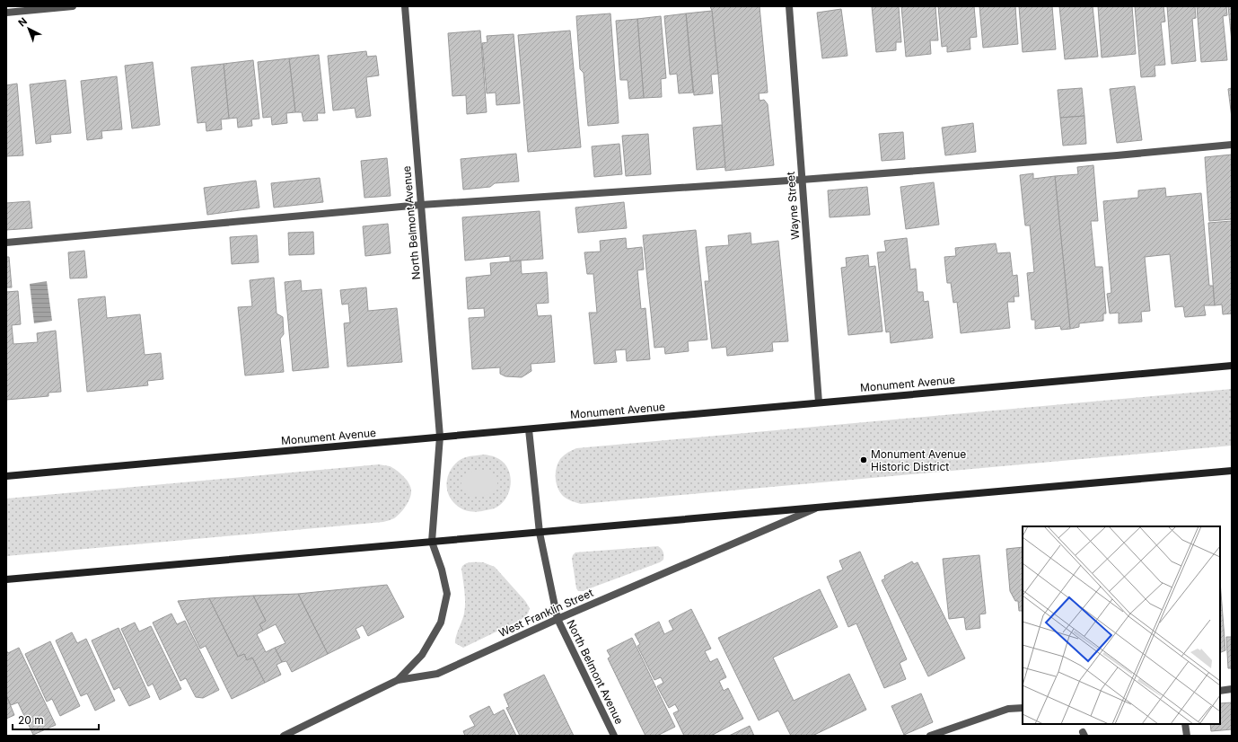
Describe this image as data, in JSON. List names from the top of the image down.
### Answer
{
  "streets": {
    "street": [
      "Wayne Street",
      "North Belmont Avenue",
      "Monument Avenue",
      "West Franklin Street"
    ]
  },
  "crossings": [
    ["Wayne Street", "Monument Avenue"],
    ["North Belmont Avenue", "Monument Avenue"],
    ["North Belmont Avenue", "West Franklin Street"]
  ],
  "places": ["Monument Avenue Historic District"],
  "scale_bar": "20 m",
  "north": "top left"
}
